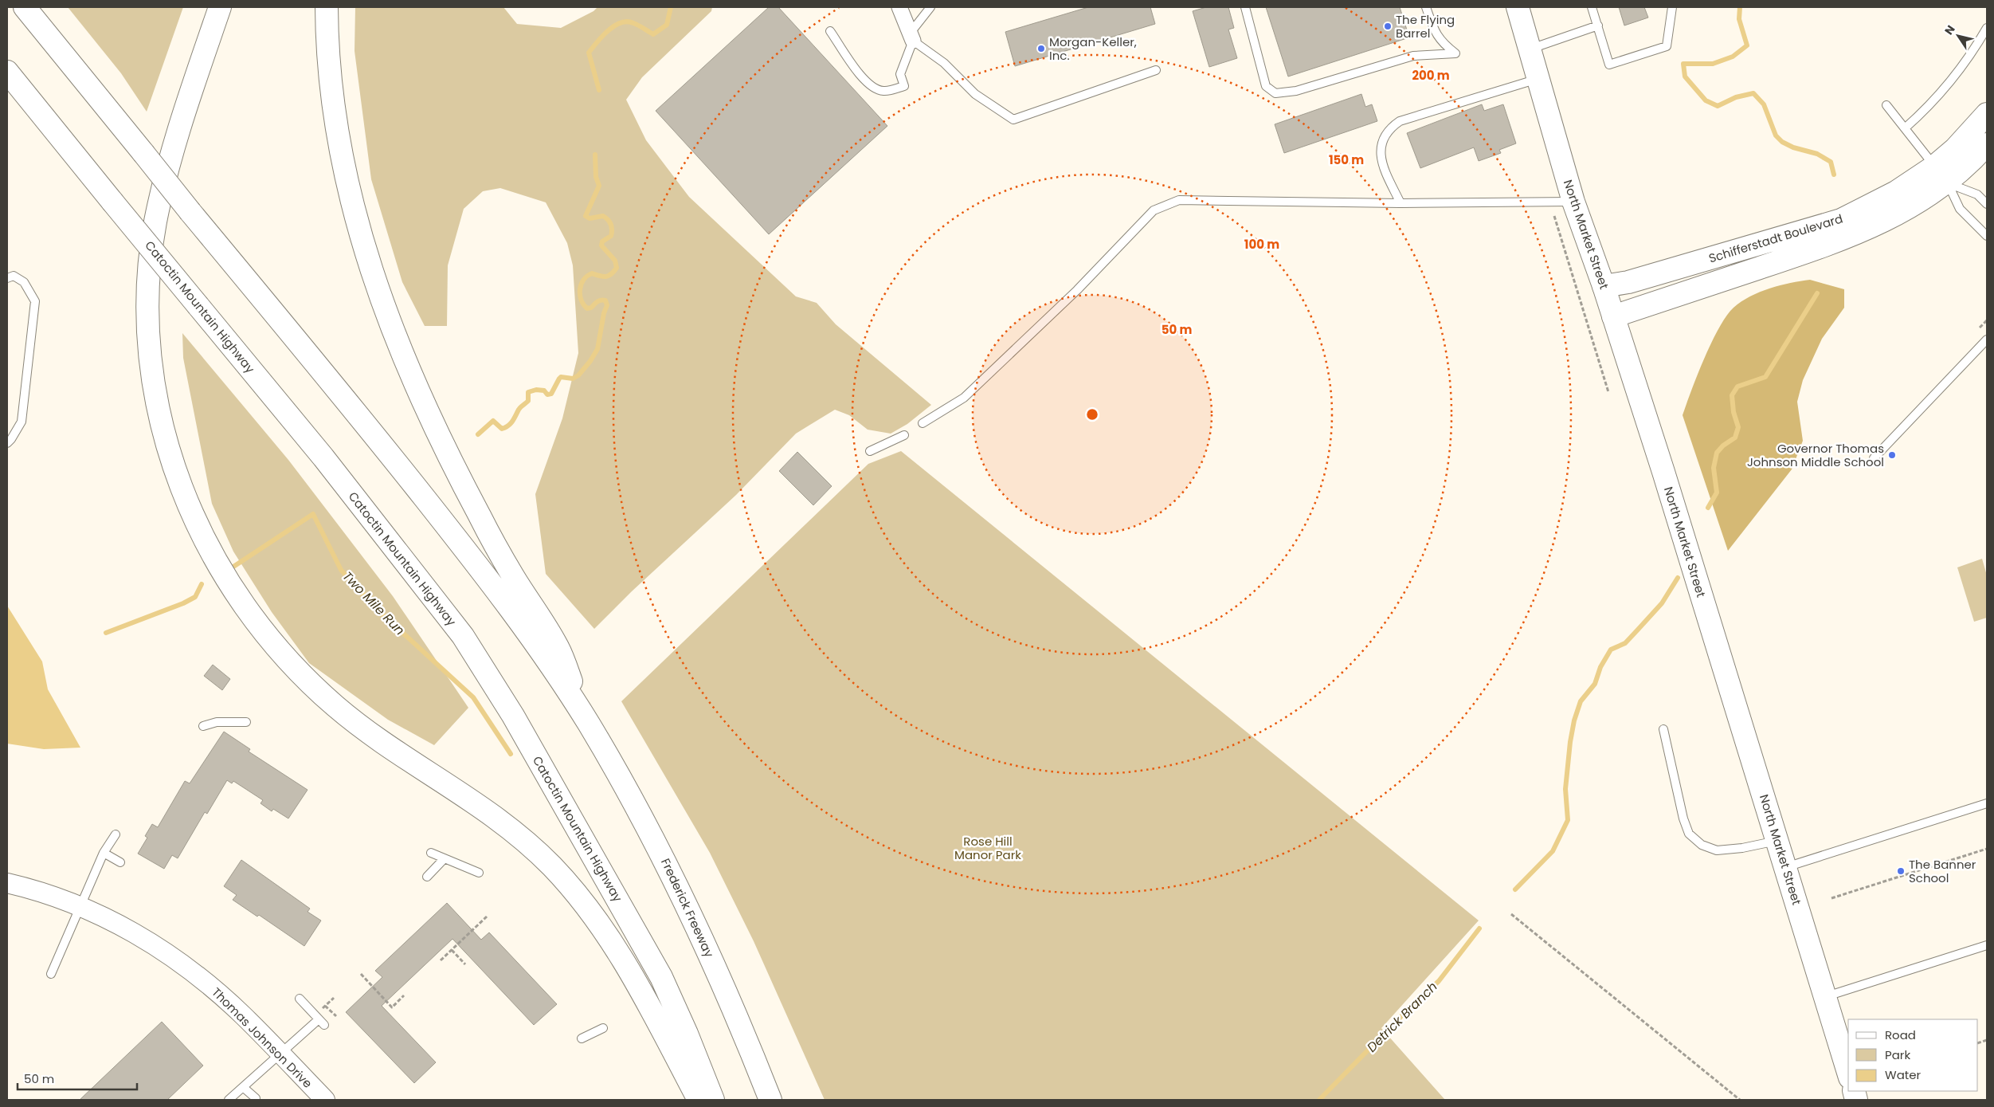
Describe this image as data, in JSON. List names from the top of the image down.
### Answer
{
  "streets": {
    "main road": [
      "North Market Street",
      "Schifferstadt Boulevard",
      "Catoctin Mountain Highway",
      "Frederick Freeway"
    ],
    "street": ["Thomas Johnson Drive"]
  },
  "crossings": [
    ["North Market Street", "Schifferstadt Boulevard"]
  ],
  "water": ["Two Mile Run", "Detrick Branch"],
  "parks": ["Rose Hill Manor Park"],
  "places": [
    "The Flying Barrel",
    "Morgan-Keller, Inc.",
    "Governor Thomas Johnson Middle School",
    "The Banner School"
  ],
  "legend": ["Road", "Park", "Water"],
  "scale_bar": "50 m",
  "north": "top left",
  "rings": [
    "200 m",
    "150 m",
    "100 m",
    "50 m"
  ]
}
